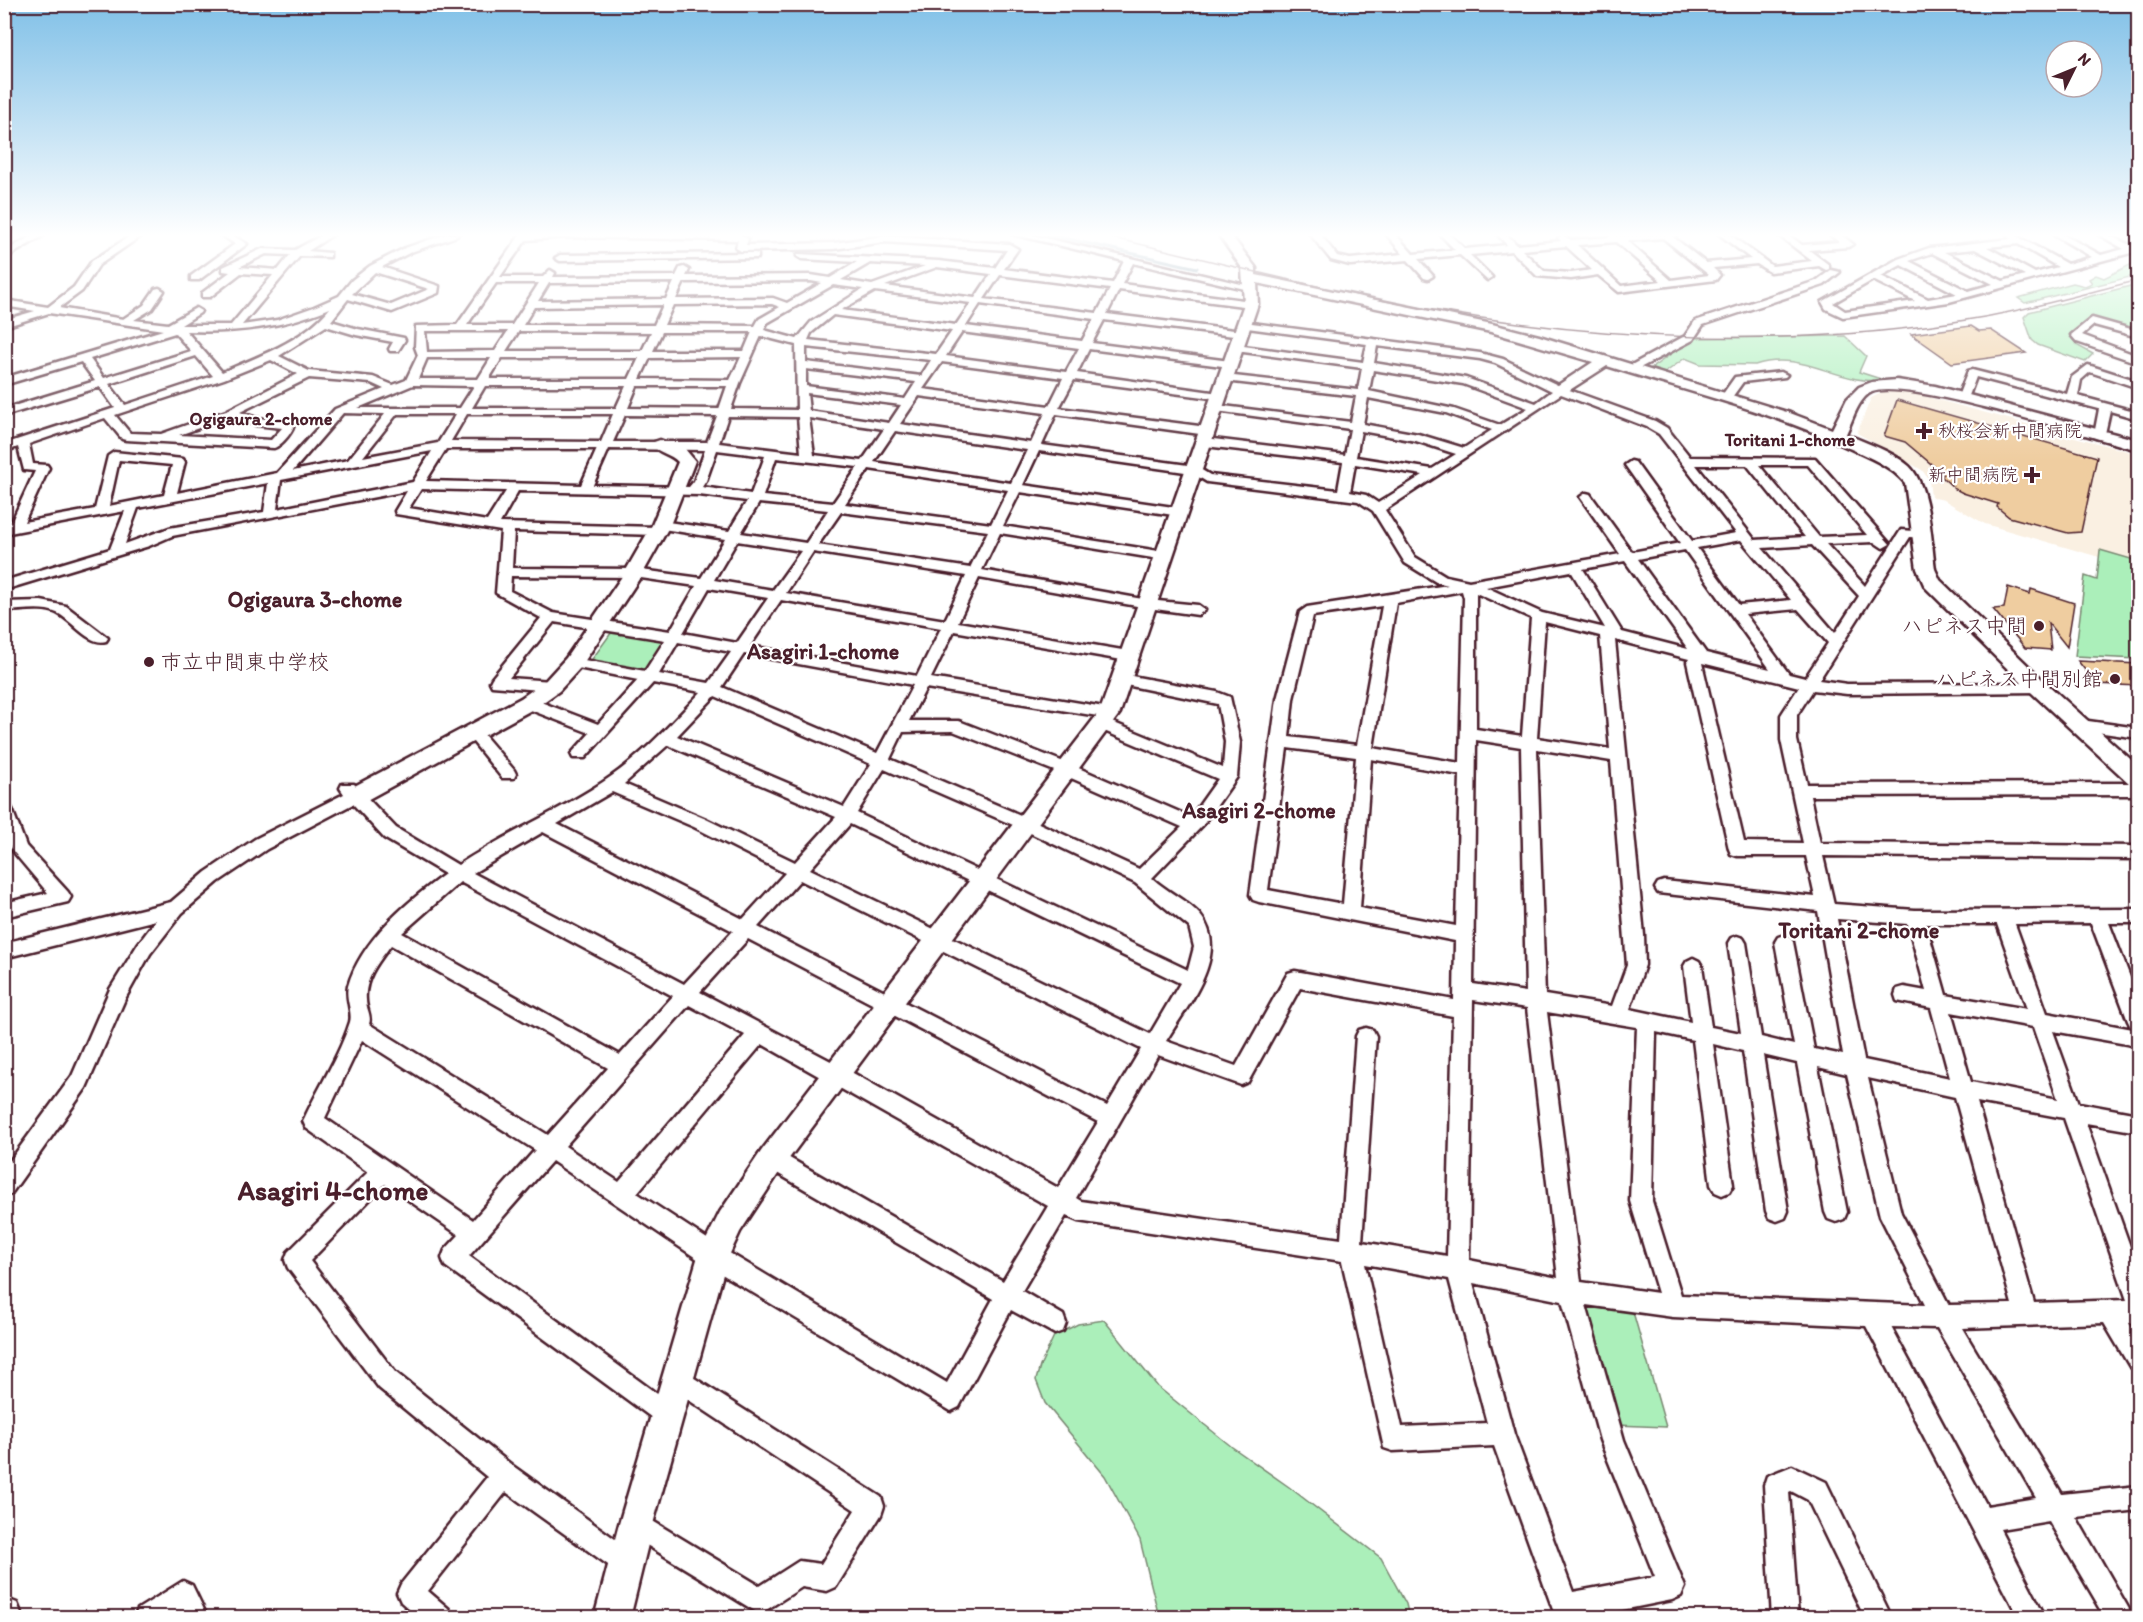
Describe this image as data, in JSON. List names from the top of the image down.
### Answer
{
  "districts": [
    "Ogigaura 2-chome",
    "Toritani 1-chome",
    "Ogigaura 3-chome",
    "Asagiri 1-chome",
    "Asagiri 2-chome",
    "Toritani 2-chome",
    "Asagiri 4-chome"
  ],
  "places": {
    "health": ["秋桜会新中間病院", "新中間病院"],
    "other": ["ハピネス中間", "市立中間東中学校", "ハピネス中間別館"]
  },
  "north": "top right"
}
